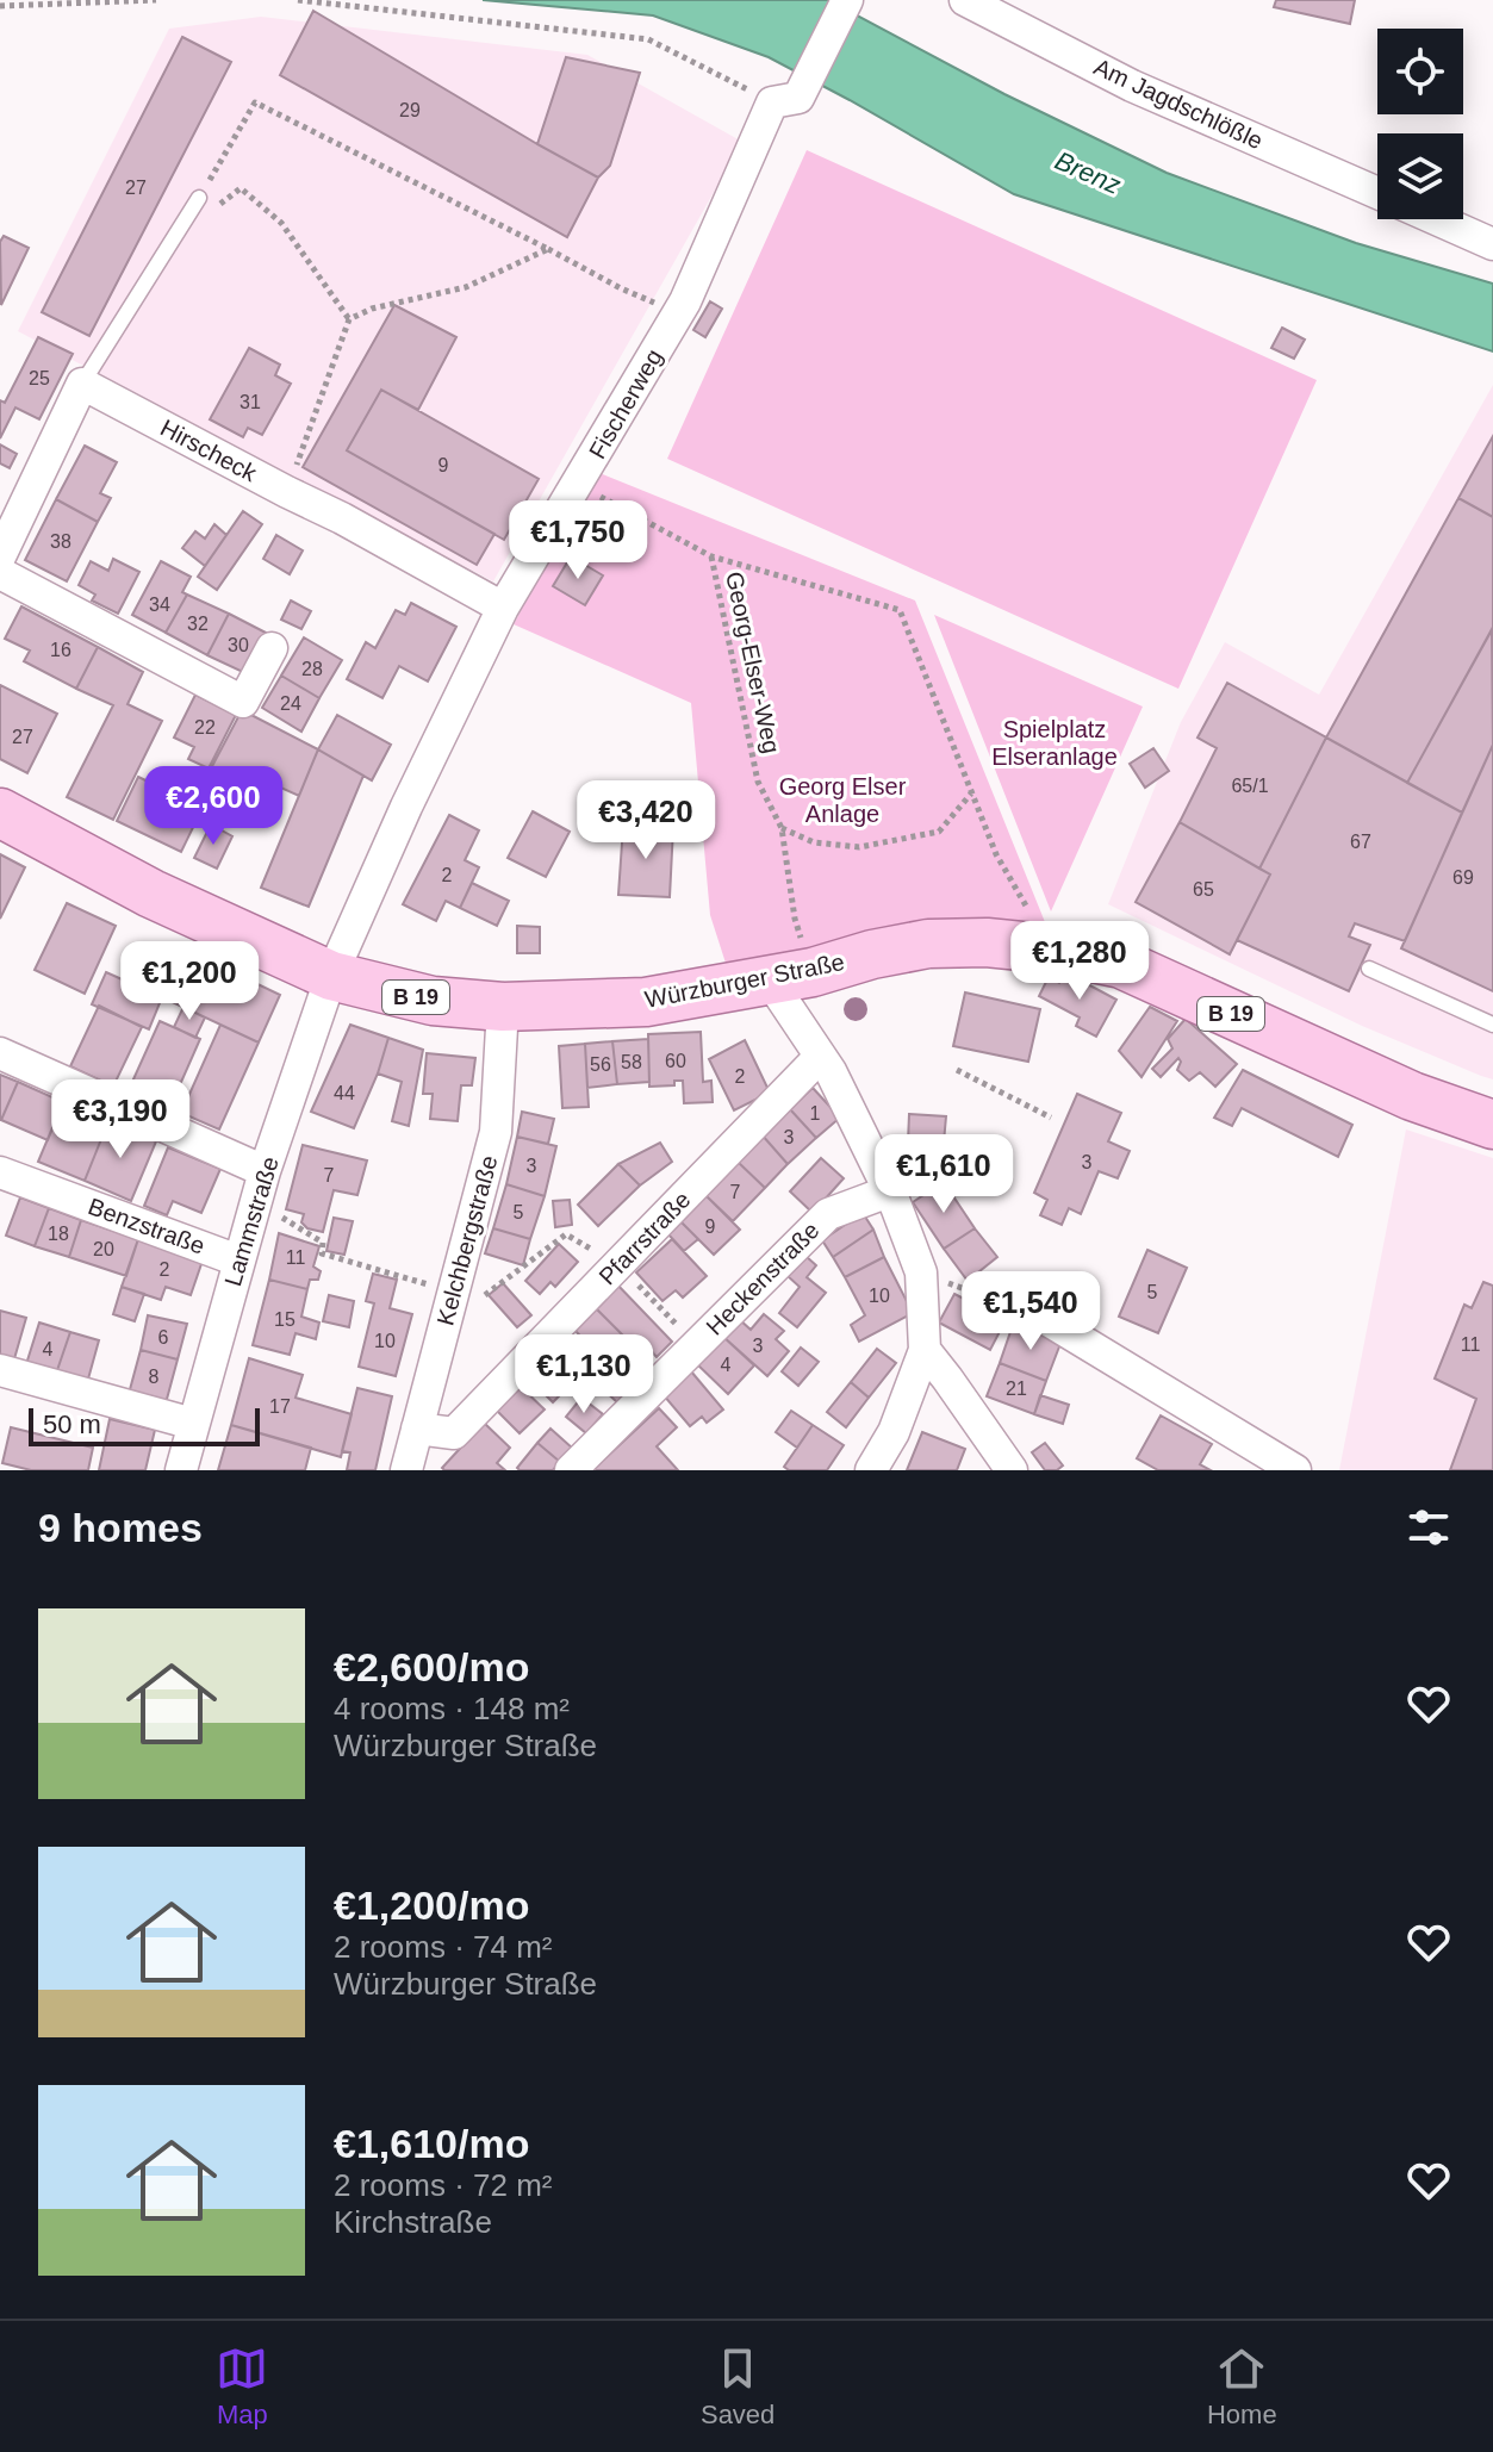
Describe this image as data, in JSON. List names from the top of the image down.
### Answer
{
  "streets": {
    "main road": ["Würzburger Straße", "B 19"],
    "street": [
      "Am Jagdschlößle",
      "Fischerweg",
      "Hirscheck",
      "Lammstraße",
      "Benzstraße",
      "Pfarrstraße",
      "Kelchbergstraße",
      "Heckenstraße"
    ],
    "path": ["Georg-Elser-Weg"]
  },
  "crossings": [
    ["Fischerweg", "Hirscheck"],
    ["Fischerweg", "Georg-Elser-Weg"],
    ["Fischerweg", "Würzburger Straße"],
    ["Fischerweg", "Lammstraße"],
    ["Georg-Elser-Weg", "Würzburger Straße"],
    ["Würzburger Straße", "Lammstraße"],
    ["Würzburger Straße", "Kelchbergstraße"],
    ["Lammstraße", "Benzstraße"],
    ["Pfarrstraße", "Kelchbergstraße"]
  ],
  "water": ["Brenz"],
  "parks": ["Spielplatz Elseranlage", "Georg Elser Anlage"],
  "house_numbers": [
    "29",
    "27",
    "25",
    "31",
    "9",
    "38",
    "34",
    "32",
    "30",
    "16",
    "28",
    "24",
    "22",
    "27",
    "65/1",
    "67",
    "2",
    "69",
    "65",
    "60",
    "58",
    "56",
    "2",
    "44",
    "1",
    "3",
    "3",
    "3",
    "7",
    "7",
    "5",
    "9",
    "18",
    "20",
    "11",
    "2",
    "5",
    "10",
    "15",
    "6",
    "10",
    "11",
    "3",
    "4",
    "4",
    "8",
    "21",
    "17"
  ],
  "scale_bar": "50 m",
  "page": {
    "price": [
      "€1,750",
      "€2,600",
      "€3,420",
      "€1,280",
      "€1,200",
      "€3,190",
      "€1,610",
      "€1,540",
      "€1,130"
    ],
    "scale": "50 m",
    "heading": "9 homes",
    "list": [
      {
        "name": "€2,600/mo",
        "note": "4 rooms · 148 m² · Würzburger Straße"
      },
      {
        "name": "€1,200/mo",
        "note": "2 rooms · 74 m² · Würzburger Straße"
      },
      {
        "name": "€1,610/mo",
        "note": "2 rooms · 72 m² · Kirchstraße"
      }
    ],
    "tabs": ["Map", "Saved", "Home"]
  }
}
